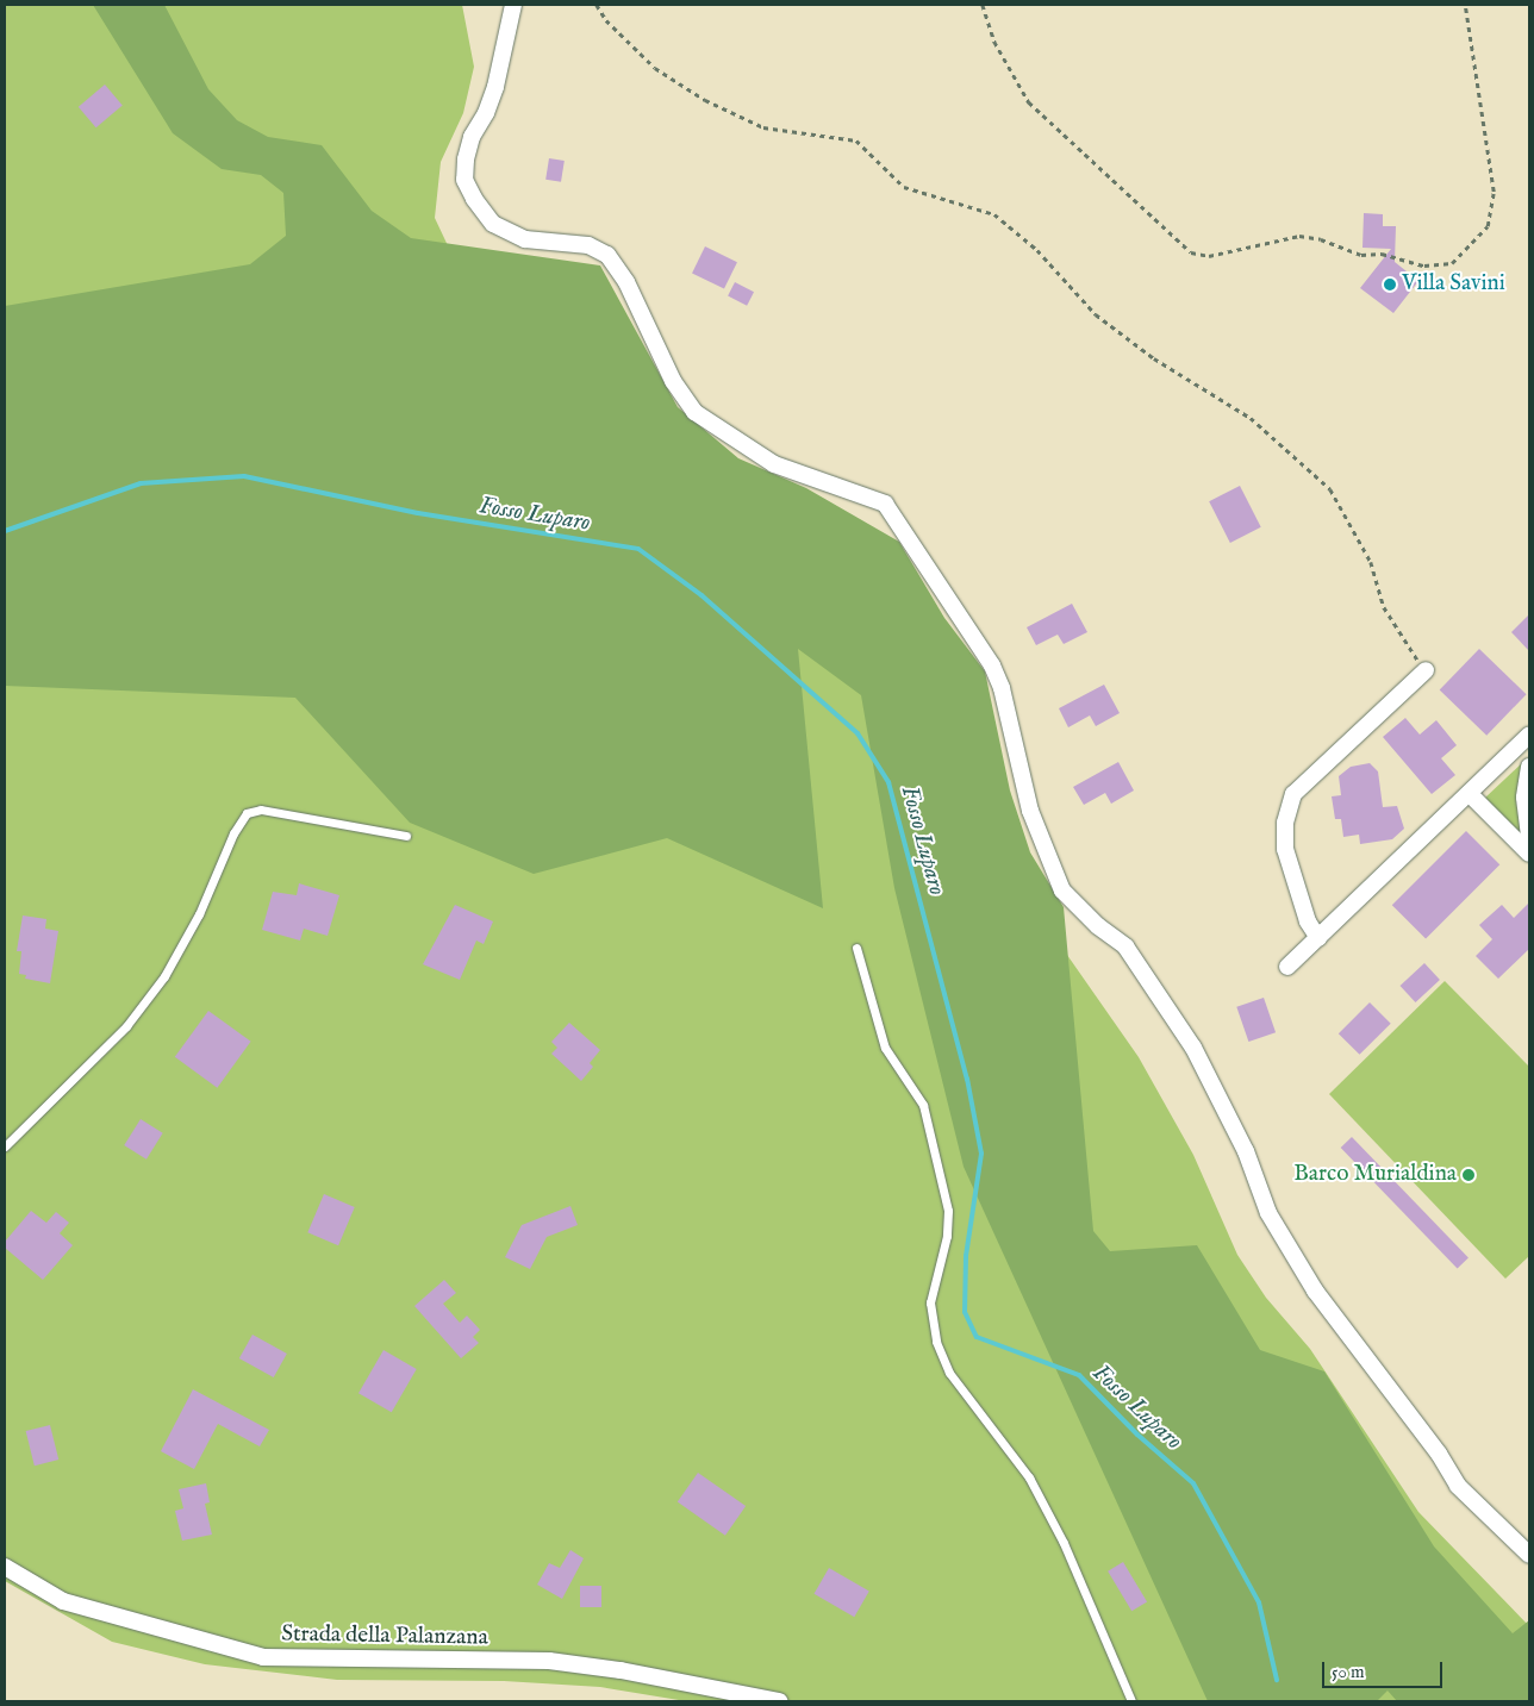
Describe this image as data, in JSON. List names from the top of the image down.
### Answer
{
  "streets": {
    "street": ["Strada della Palanzana"]
  },
  "water": ["Fosso Luparo"],
  "places": ["Villa Savini", "Barco Murialdina"],
  "scale_bar": "50 m"
}
